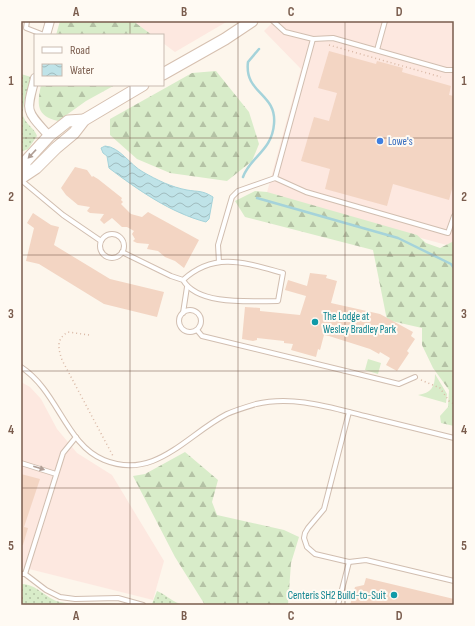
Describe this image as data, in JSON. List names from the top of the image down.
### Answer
{
  "places": ["Lowe's", "The Lodge at Wesley Bradley Park", "Centeris SH2 Build-to-Suit"],
  "legend": ["Road", "Water"],
  "grid": {
    "columns": [
      "A",
      "B",
      "C",
      "D"
    ],
    "rows": [
      "1",
      "2",
      "3",
      "4",
      "5"
    ]
  }
}
